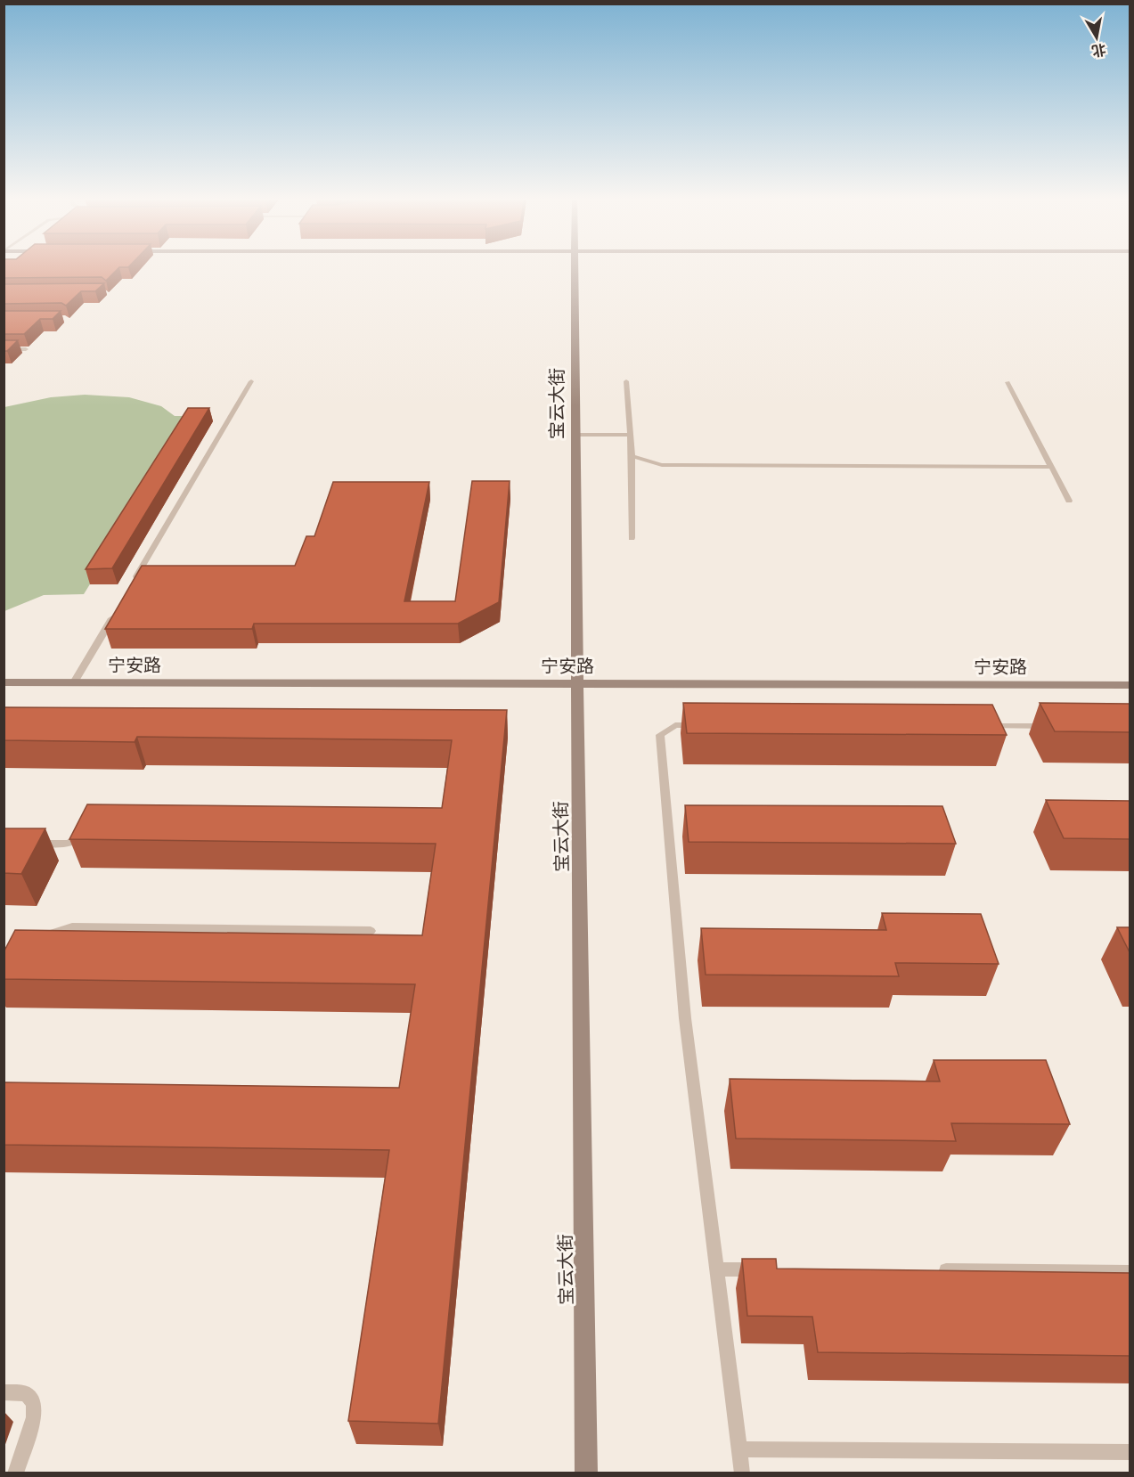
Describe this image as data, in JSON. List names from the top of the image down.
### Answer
{
  "streets": {
    "street": ["宝云大街", "宁安路"]
  },
  "crossings": [
    ["宝云大街", "宁安路"]
  ],
  "north": "bottom"
}
